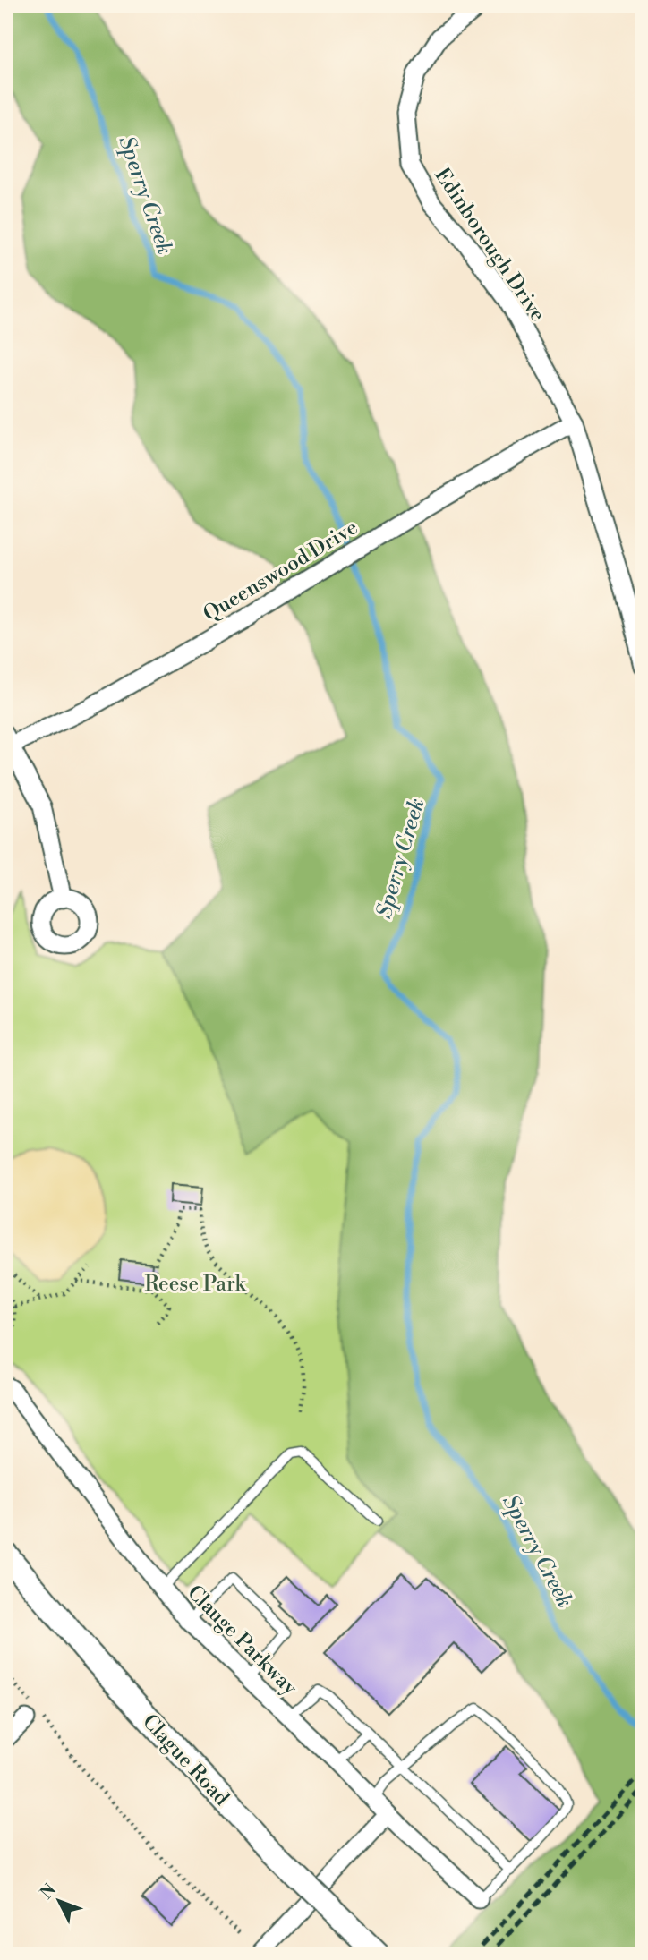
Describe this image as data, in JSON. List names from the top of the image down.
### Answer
{
  "streets": {
    "main road": ["Clague Road"],
    "street": ["Edinborough Drive", "Queenswood Drive", "Clauge Parkway"]
  },
  "crossings": [
    ["Edinborough Drive", "Queenswood Drive"]
  ],
  "water": ["Sperry Creek"],
  "parks": ["Reese Park"],
  "north": "top left"
}
